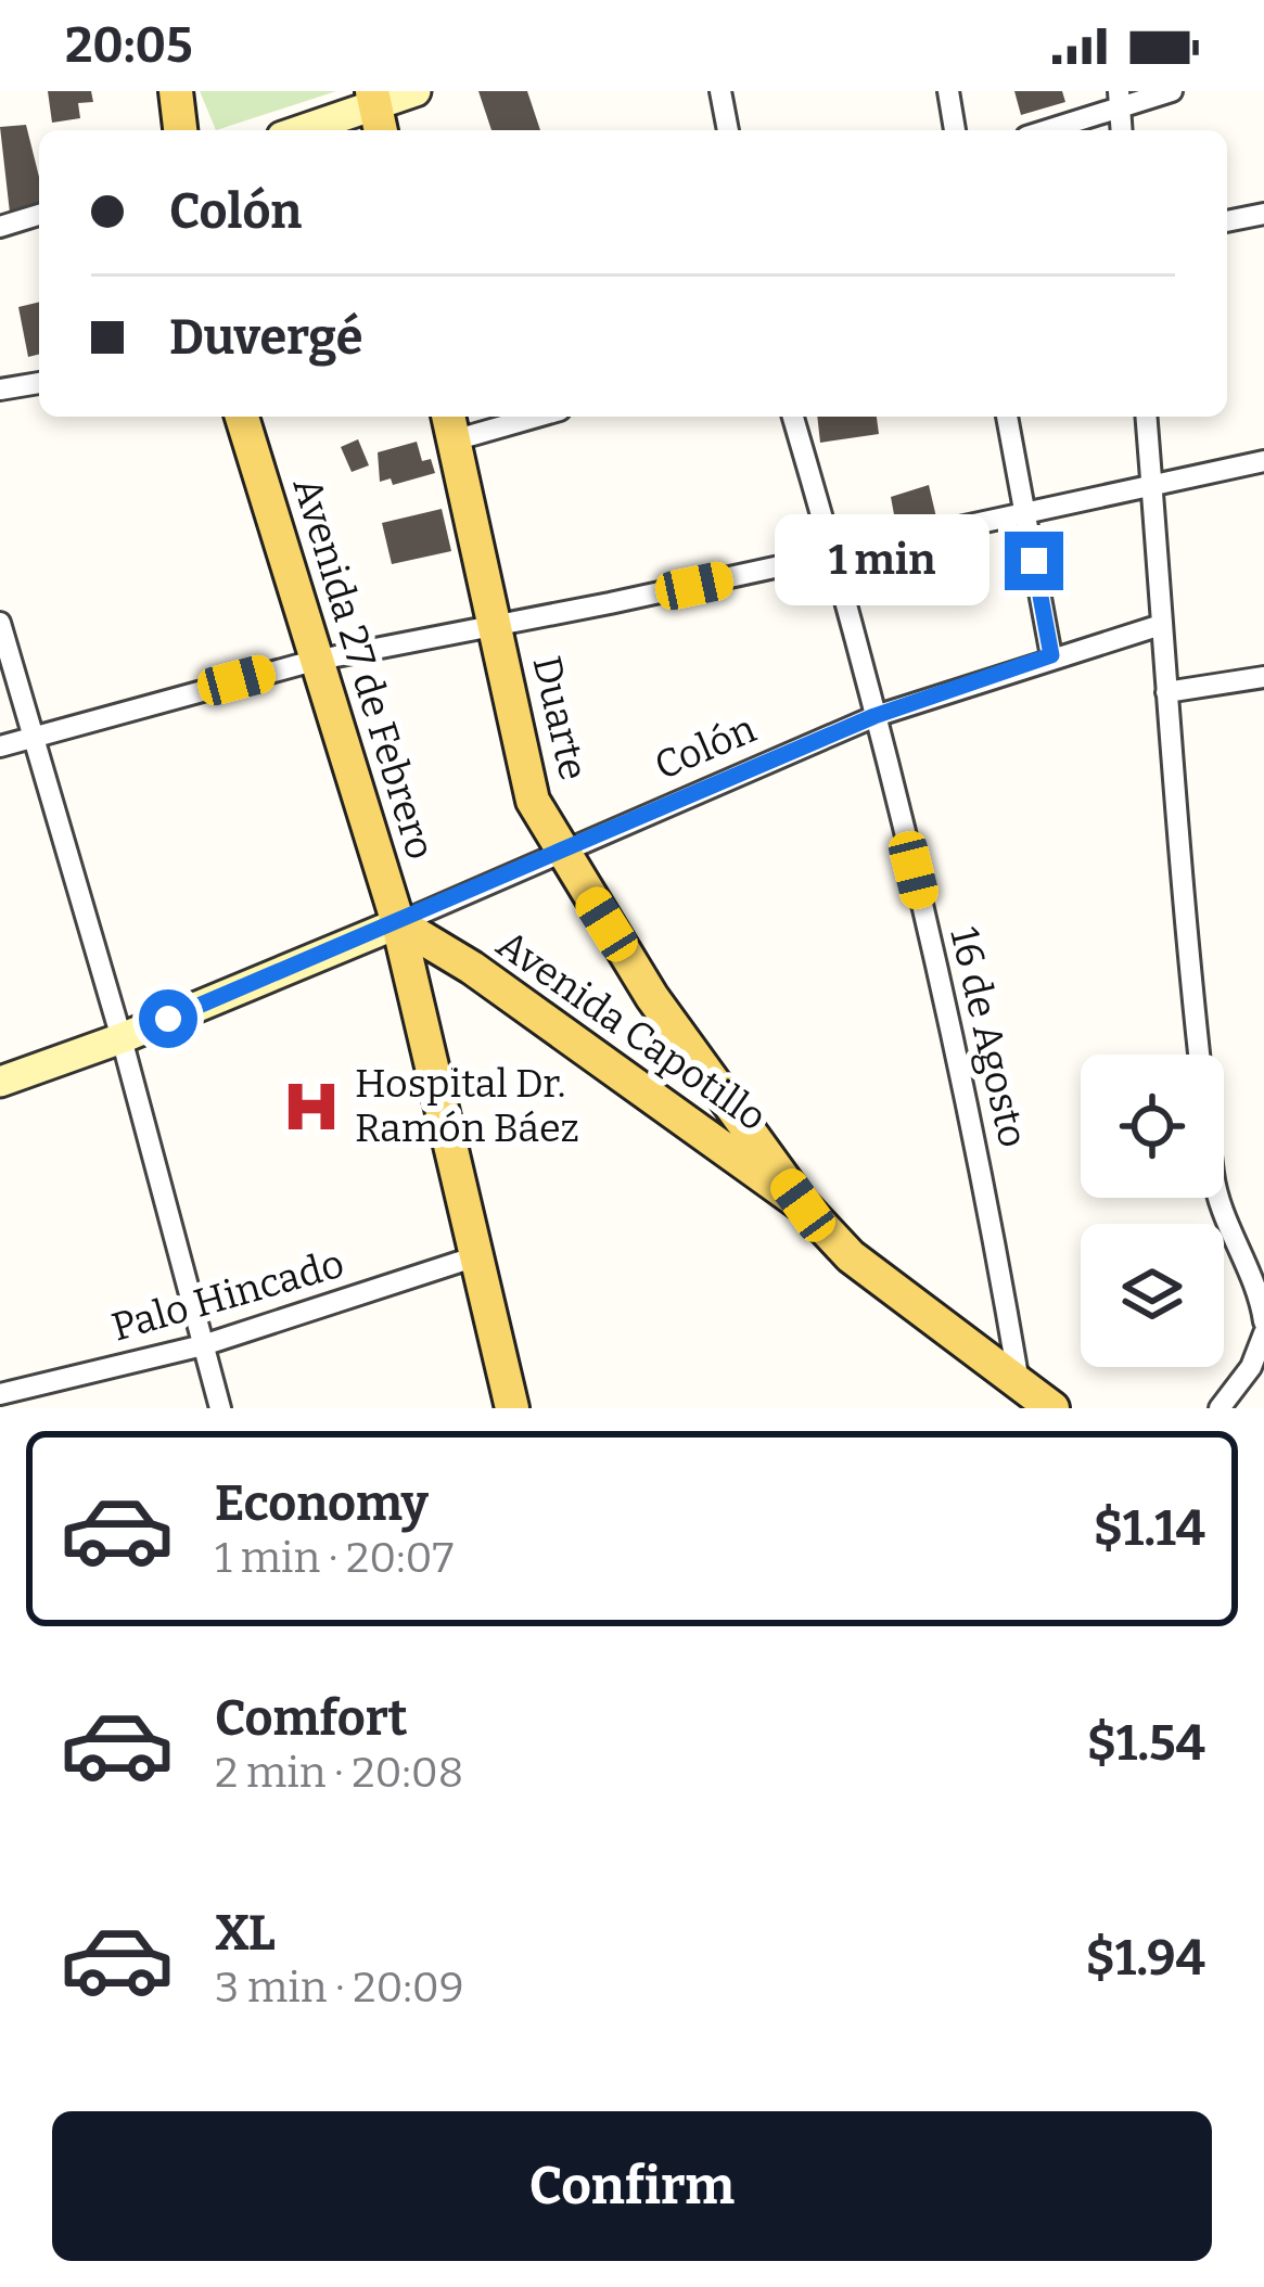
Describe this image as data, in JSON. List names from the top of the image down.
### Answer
{
  "streets": {
    "main road": ["Avenida 27 de Febrero", "Duarte", "Avenida Capotillo"],
    "street": ["Colón", "16 de Agosto", "Palo Hincado"]
  },
  "crossings": [
    ["Avenida 27 de Febrero", "Colón"],
    ["Avenida 27 de Febrero", "Avenida Capotillo"],
    ["Avenida 27 de Febrero", "Palo Hincado"],
    ["Duarte", "Colón"],
    ["Duarte", "Avenida Capotillo"],
    ["Colón", "Avenida Capotillo"],
    ["Colón", "16 de Agosto"],
    ["Avenida Capotillo", "16 de Agosto"]
  ],
  "places": {
    "hospital": ["Hospital Dr. Ramón Báez"]
  },
  "page": {
    "status": "20:05",
    "banner": ["Colón", "Duvergé"],
    "bubble": "1 min",
    "list": [
      {
        "name": "Economy",
        "note": "1 min · 20:07",
        "value": "$1.14"
      },
      {
        "name": "Comfort",
        "note": "2 min · 20:08",
        "value": "$1.54"
      },
      {
        "name": "XL",
        "note": "3 min · 20:09",
        "value": "$1.94"
      }
    ],
    "buttons": "Confirm"
  }
}
